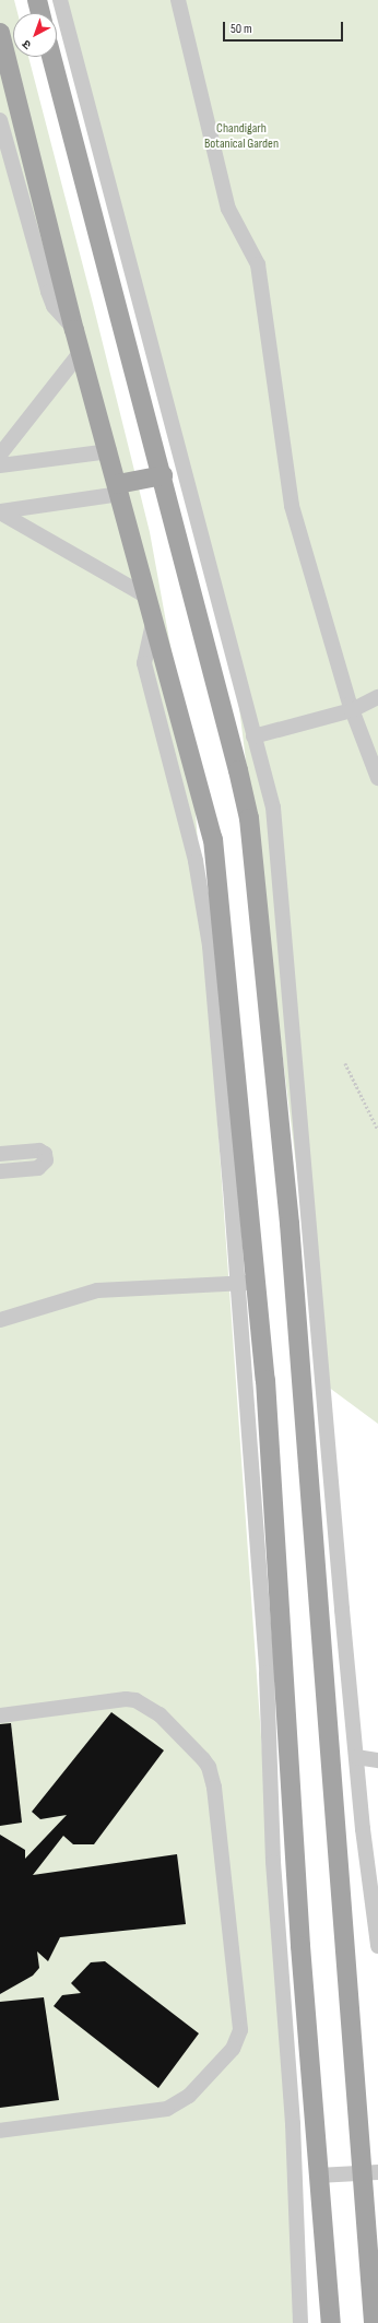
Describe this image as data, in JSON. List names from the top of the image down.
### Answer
{
  "parks": ["Chandigarh Botanical Garden"],
  "scale_bar": "50 m",
  "north": "bottom left"
}
